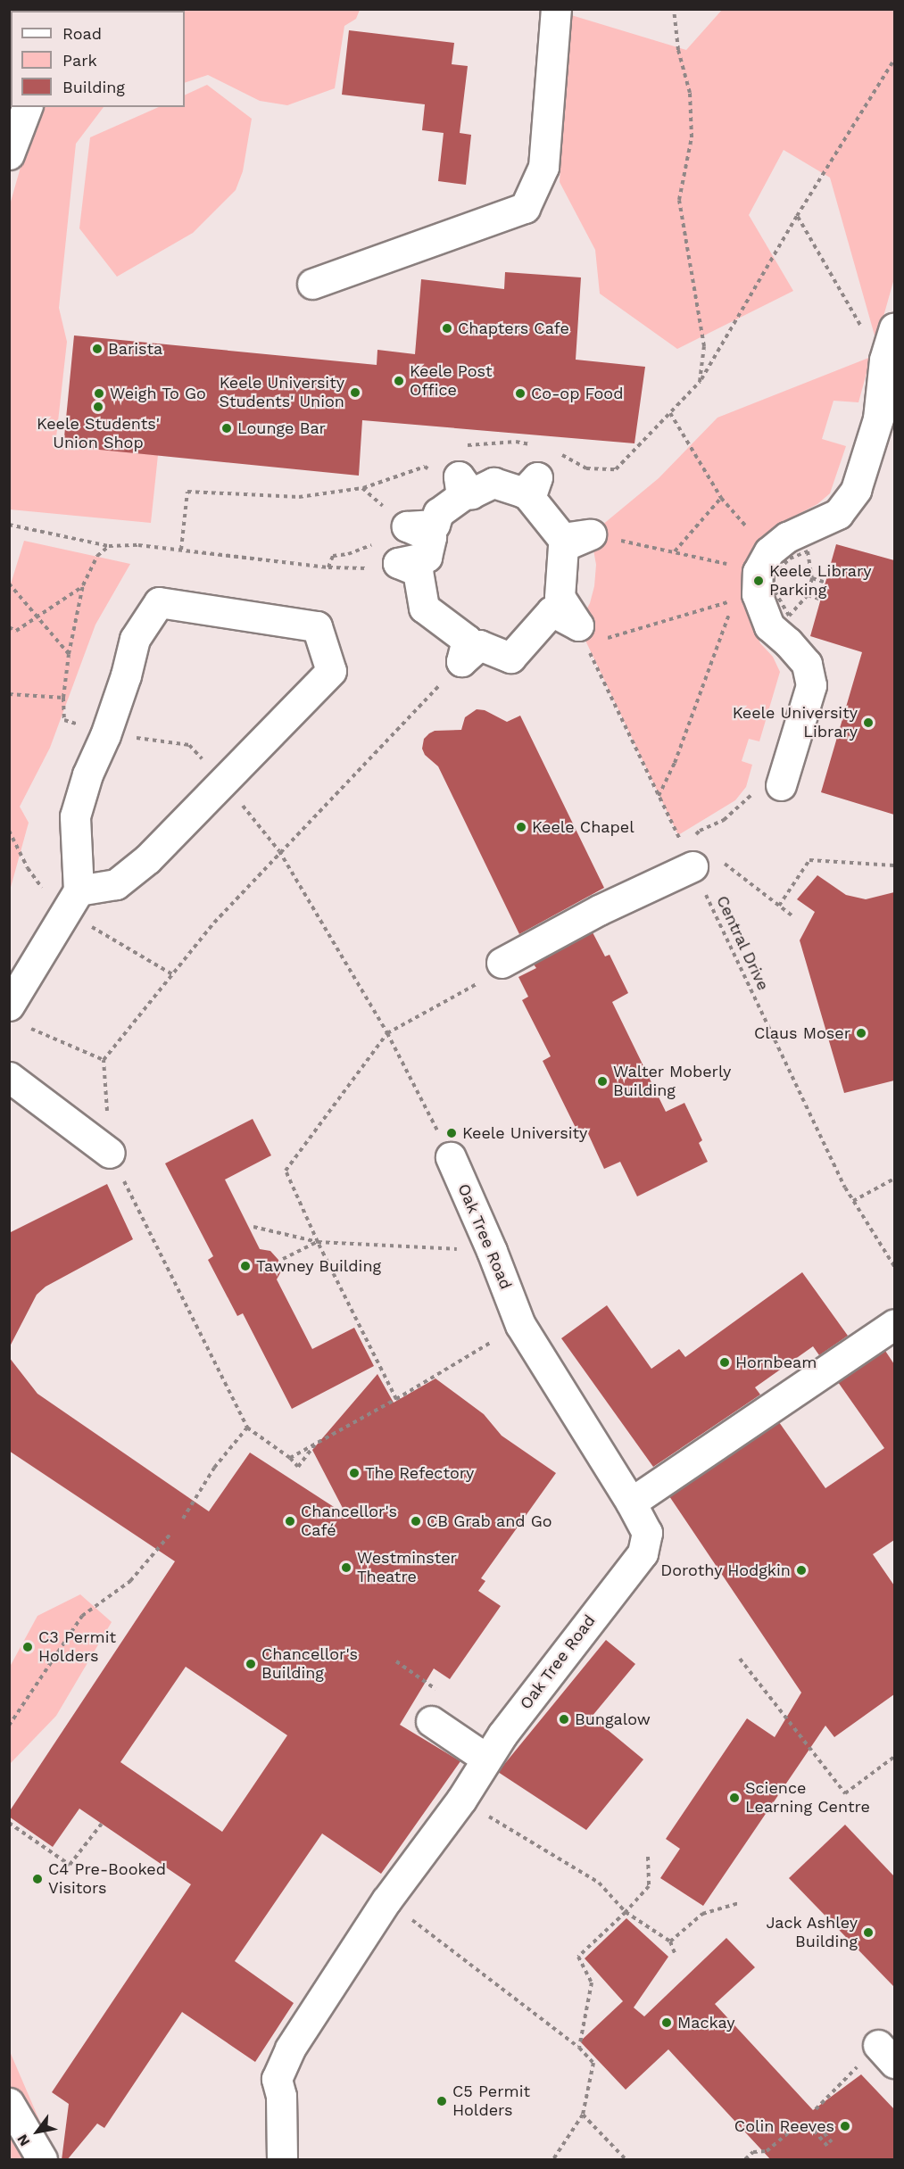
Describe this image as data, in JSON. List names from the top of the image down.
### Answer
{
  "streets": {
    "street": ["Oak Tree Road"],
    "path": ["Central Drive"]
  },
  "places": [
    "Chapters Cafe",
    "Barista",
    "Keele Post Office",
    "Keele University Students' Union",
    "Weigh To Go",
    "Co-op Food",
    "Keele Students' Union Shop",
    "Lounge Bar",
    "Keele Library Parking",
    "Keele University Library",
    "Keele Chapel",
    "Claus Moser",
    "Walter Moberly Building",
    "Keele University",
    "Tawney Building",
    "Hornbeam",
    "The Refectory",
    "Chancellor's Café",
    "CB Grab and Go",
    "Westminster Theatre",
    "Dorothy Hodgkin",
    "C3 Permit Holders",
    "Chancellor's Building",
    "Bungalow",
    "Science Learning Centre",
    "C4 Pre-Booked Visitors",
    "Jack Ashley Building",
    "Mackay",
    "C5 Permit Holders",
    "Colin Reeves"
  ],
  "legend": ["Road", "Park", "Building"],
  "north": "bottom left"
}
